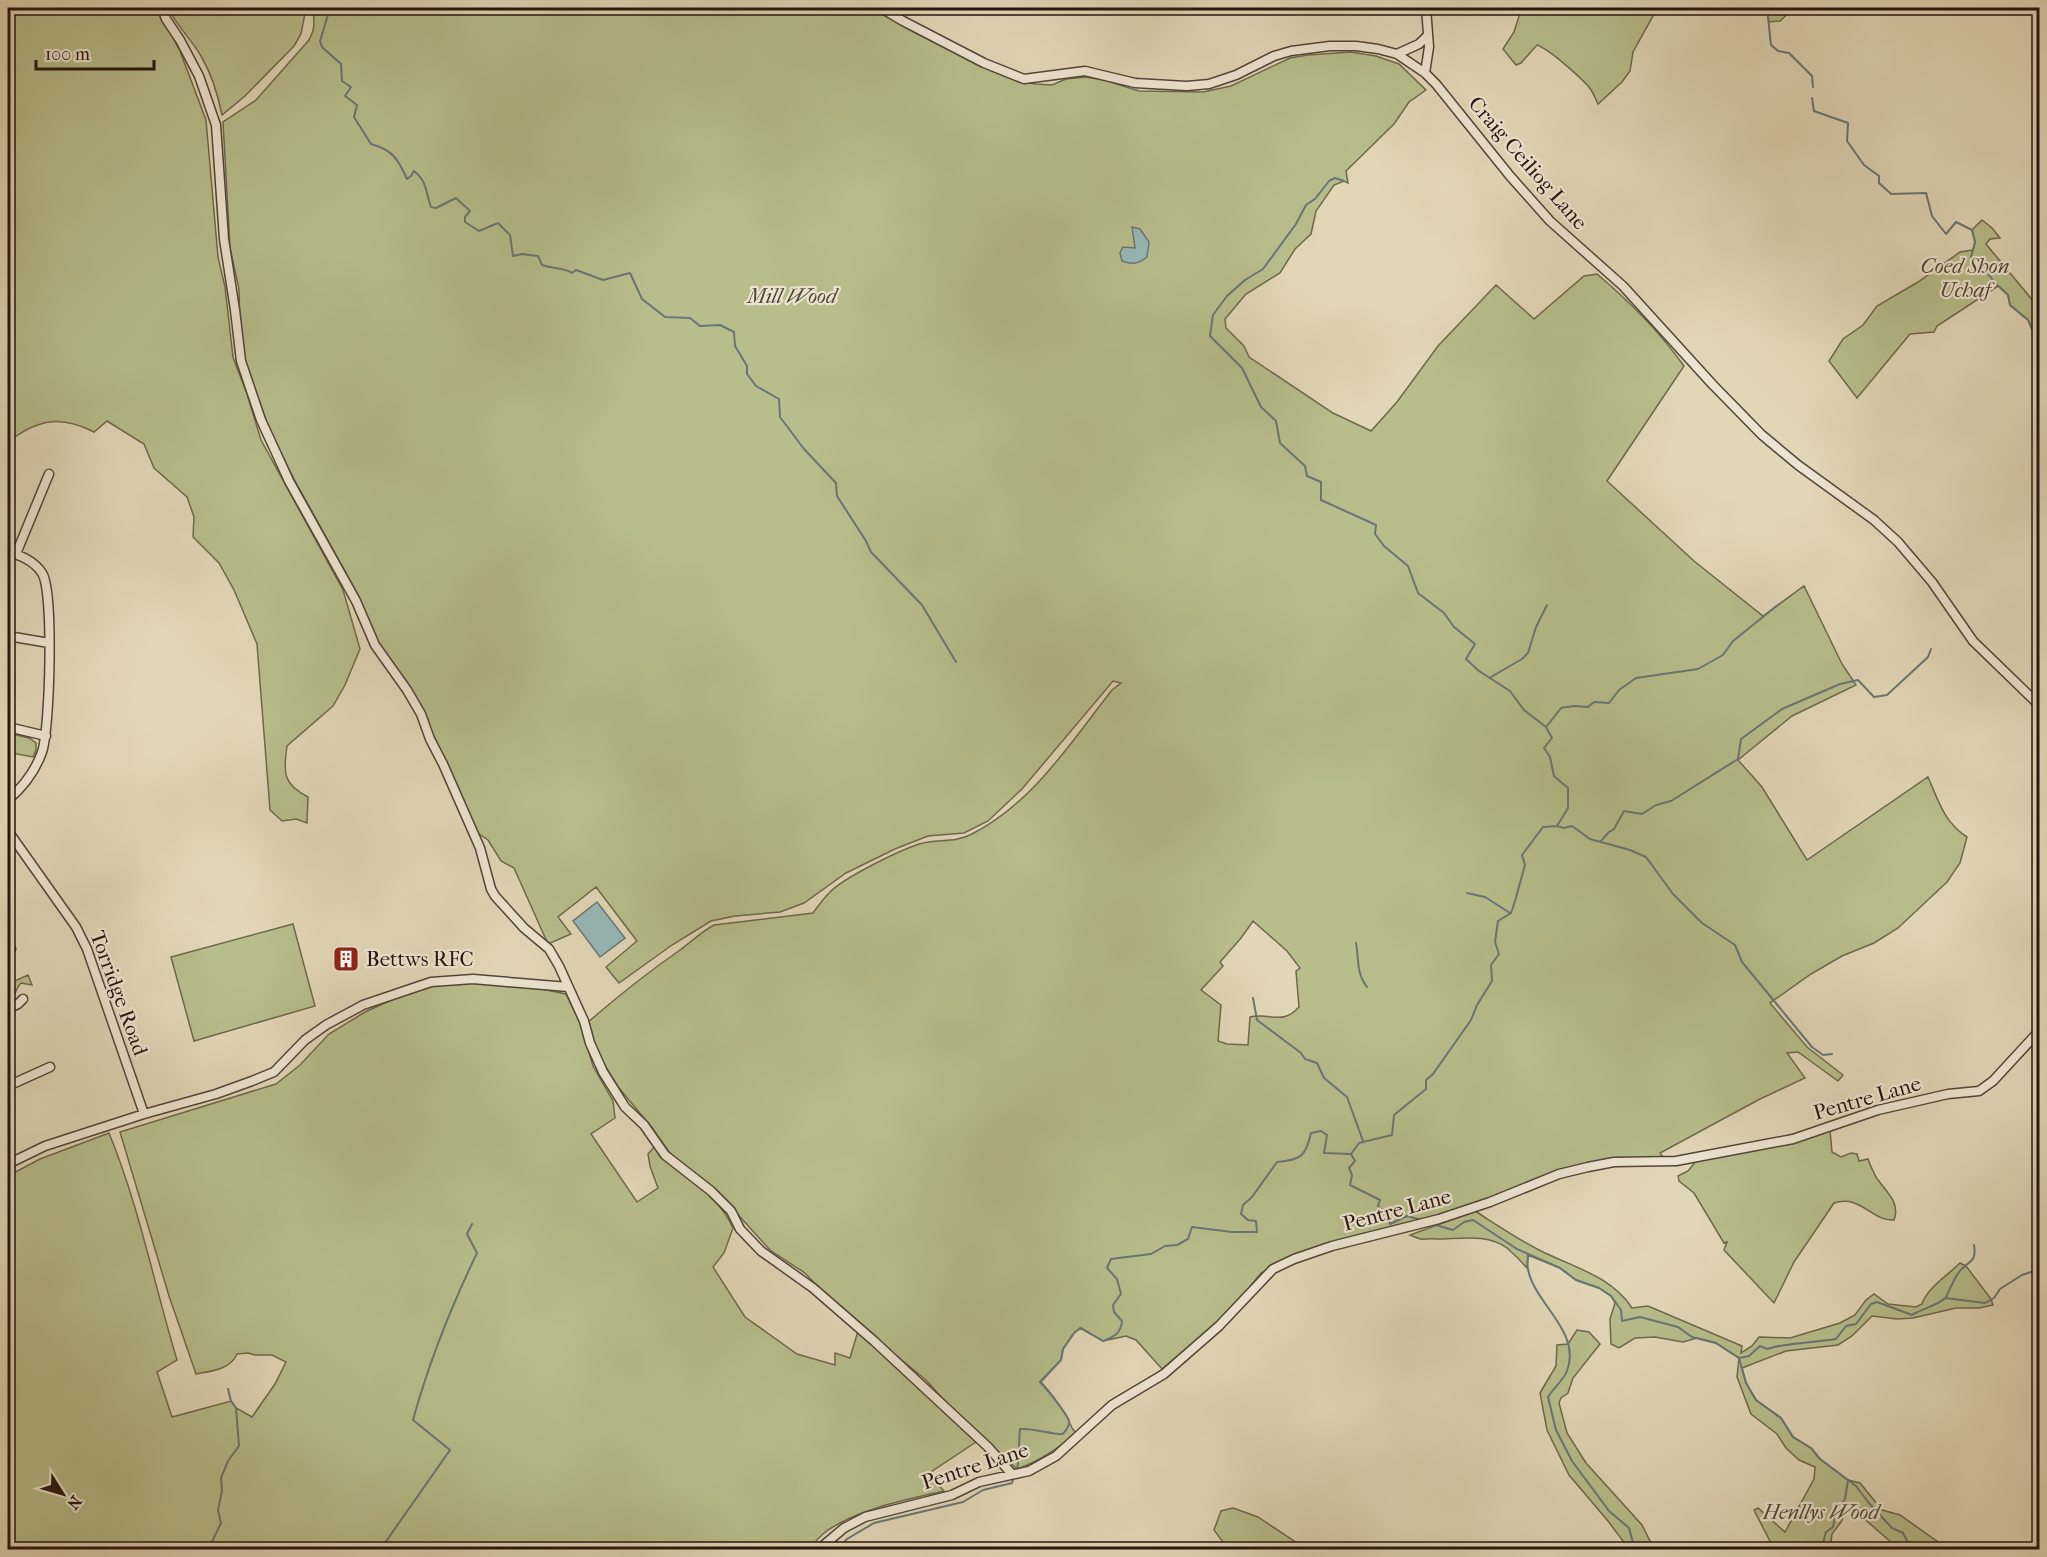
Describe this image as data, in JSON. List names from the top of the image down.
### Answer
{
  "streets": {
    "street": ["Craig Ceiliog Lane", "Torridge Road", "Pentre Lane"]
  },
  "parks": ["Coed Shon Uchaf", "Mill Wood", "Henllys Wood"],
  "places": {
    "building": ["Bettws RFC"]
  },
  "scale_bar": "100 m",
  "north": "bottom right"
}
